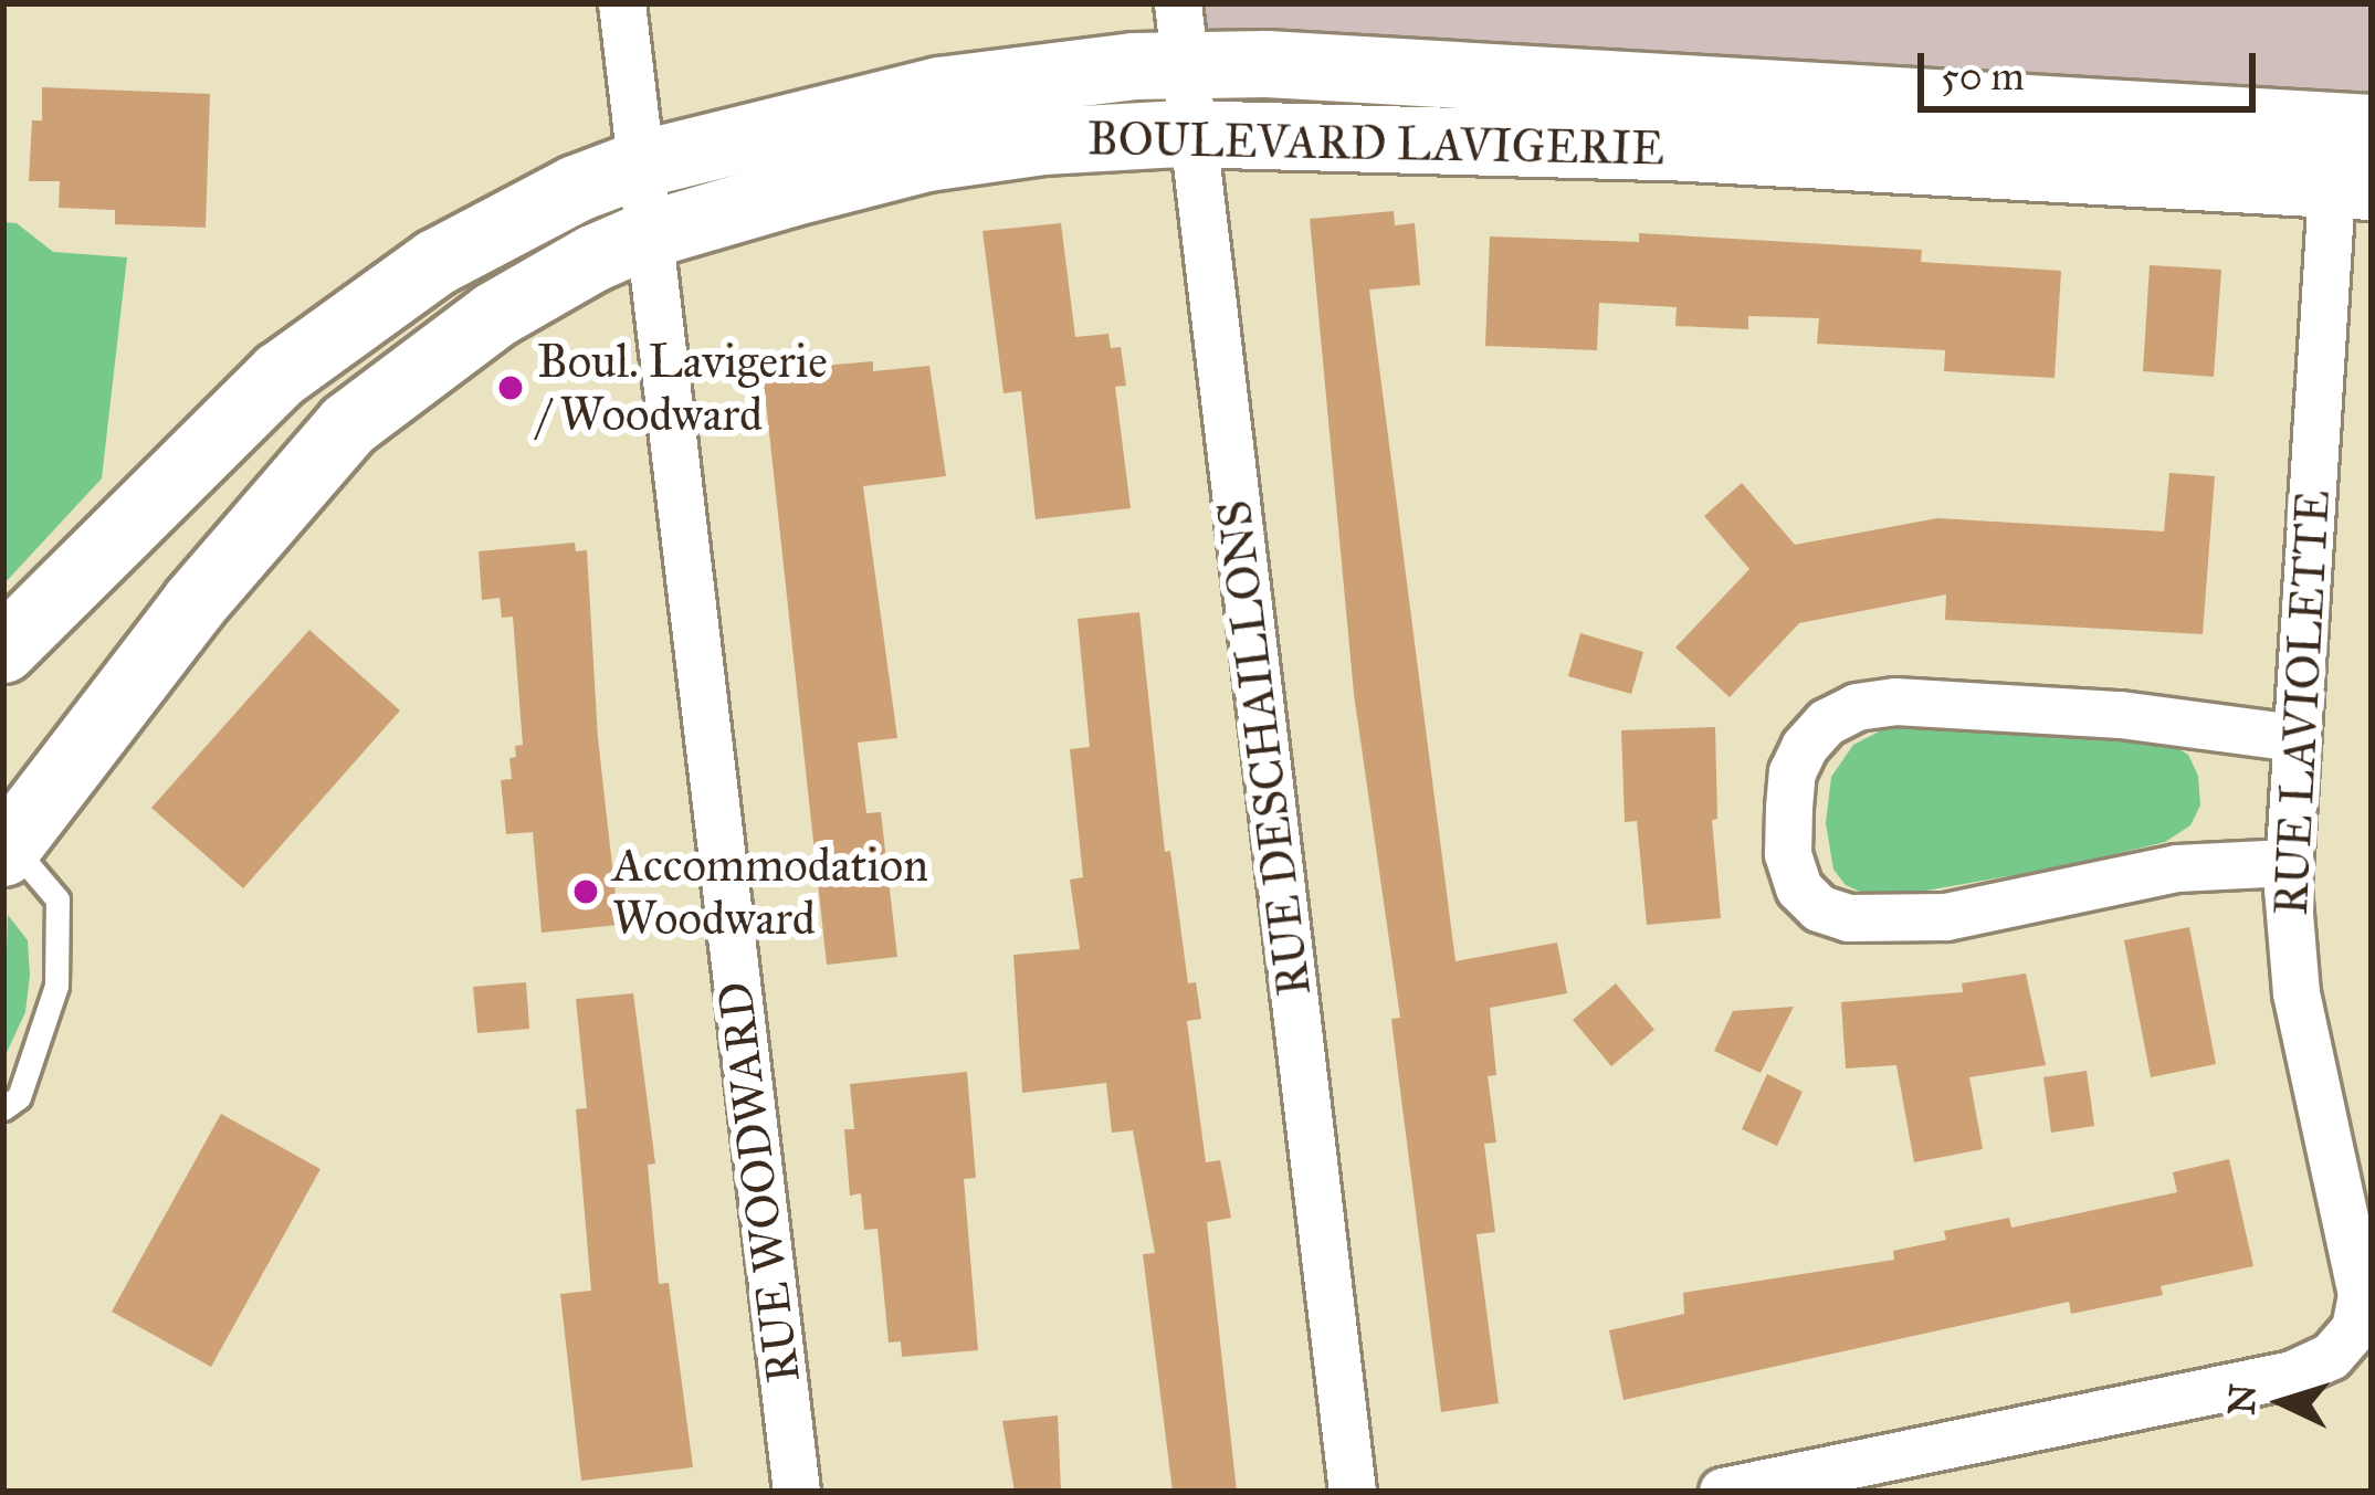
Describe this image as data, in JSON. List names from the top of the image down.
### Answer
{
  "streets": {
    "main road": ["BOULEVARD LAVIGERIE"],
    "street": ["RUE LAVIOLETTE", "RUE DESCHAILLONS", "RUE WOODWARD"]
  },
  "crossings": [
    ["BOULEVARD LAVIGERIE", "RUE LAVIOLETTE"],
    ["BOULEVARD LAVIGERIE", "RUE DESCHAILLONS"],
    ["BOULEVARD LAVIGERIE", "RUE WOODWARD"]
  ],
  "places": ["Boul. Lavigerie / Woodward", "Accommodation Woodward"],
  "scale_bar": "50 m",
  "north": "left"
}
